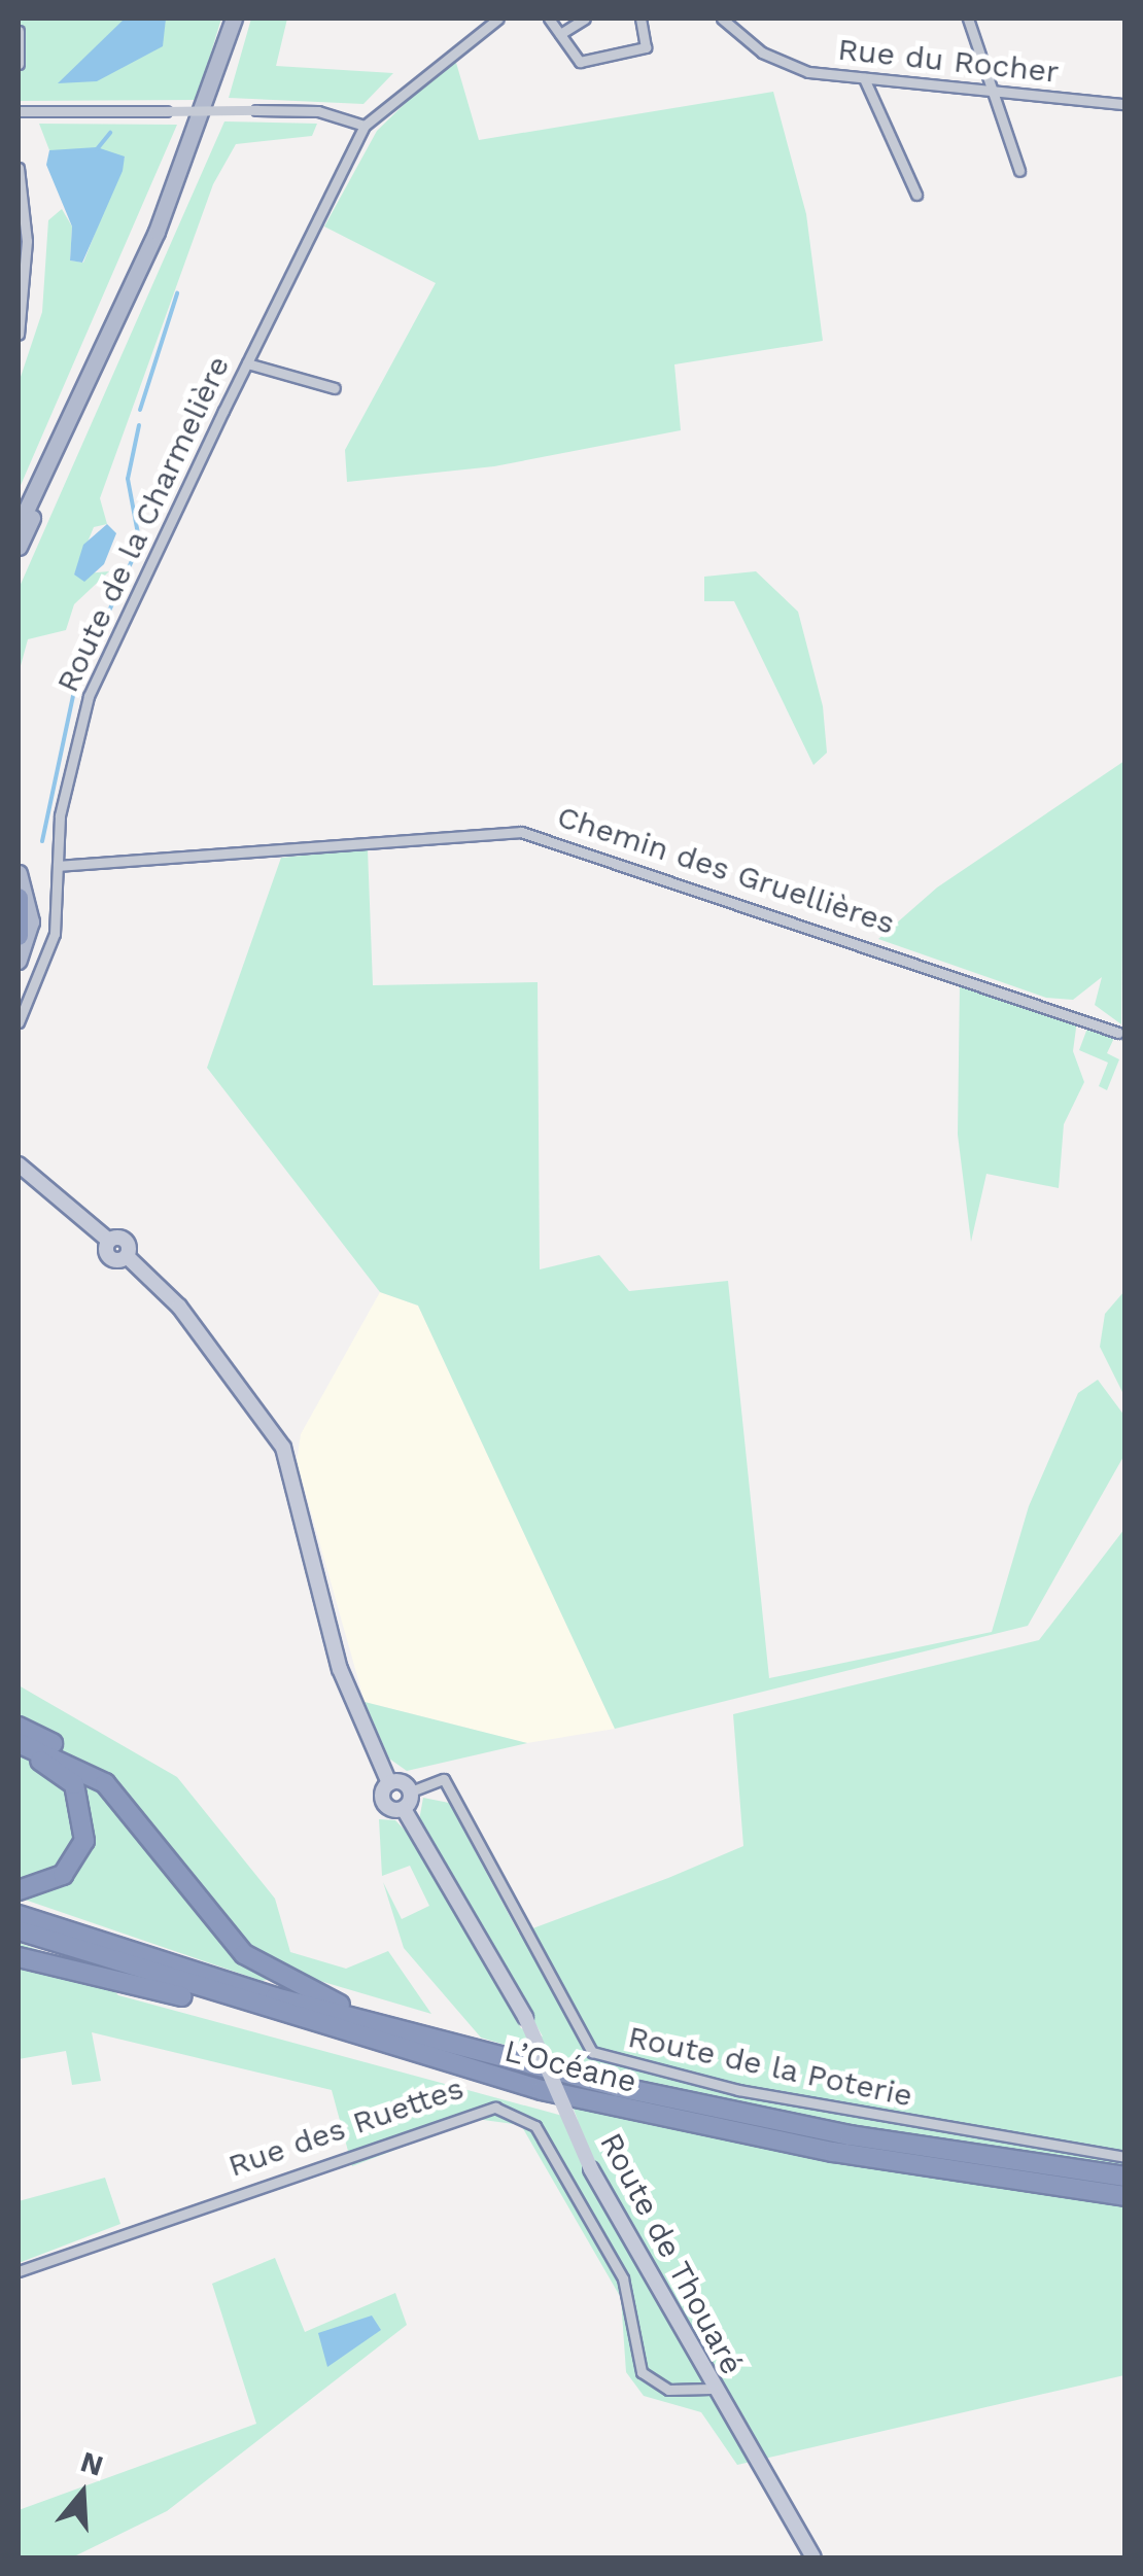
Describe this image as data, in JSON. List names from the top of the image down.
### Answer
{
  "streets": {
    "highway": ["L’Océane"],
    "main road": ["Route de Thouaré"],
    "street": [
      "Rue du Rocher",
      "Route de la Charmelière",
      "Chemin des Gruellières",
      "Route de la Poterie",
      "Rue des Ruettes"
    ]
  },
  "crossings": [
    ["Route de la Charmelière", "Chemin des Gruellières"],
    ["Rue des Ruettes", "Route de Thouaré"]
  ],
  "north": "top"
}
